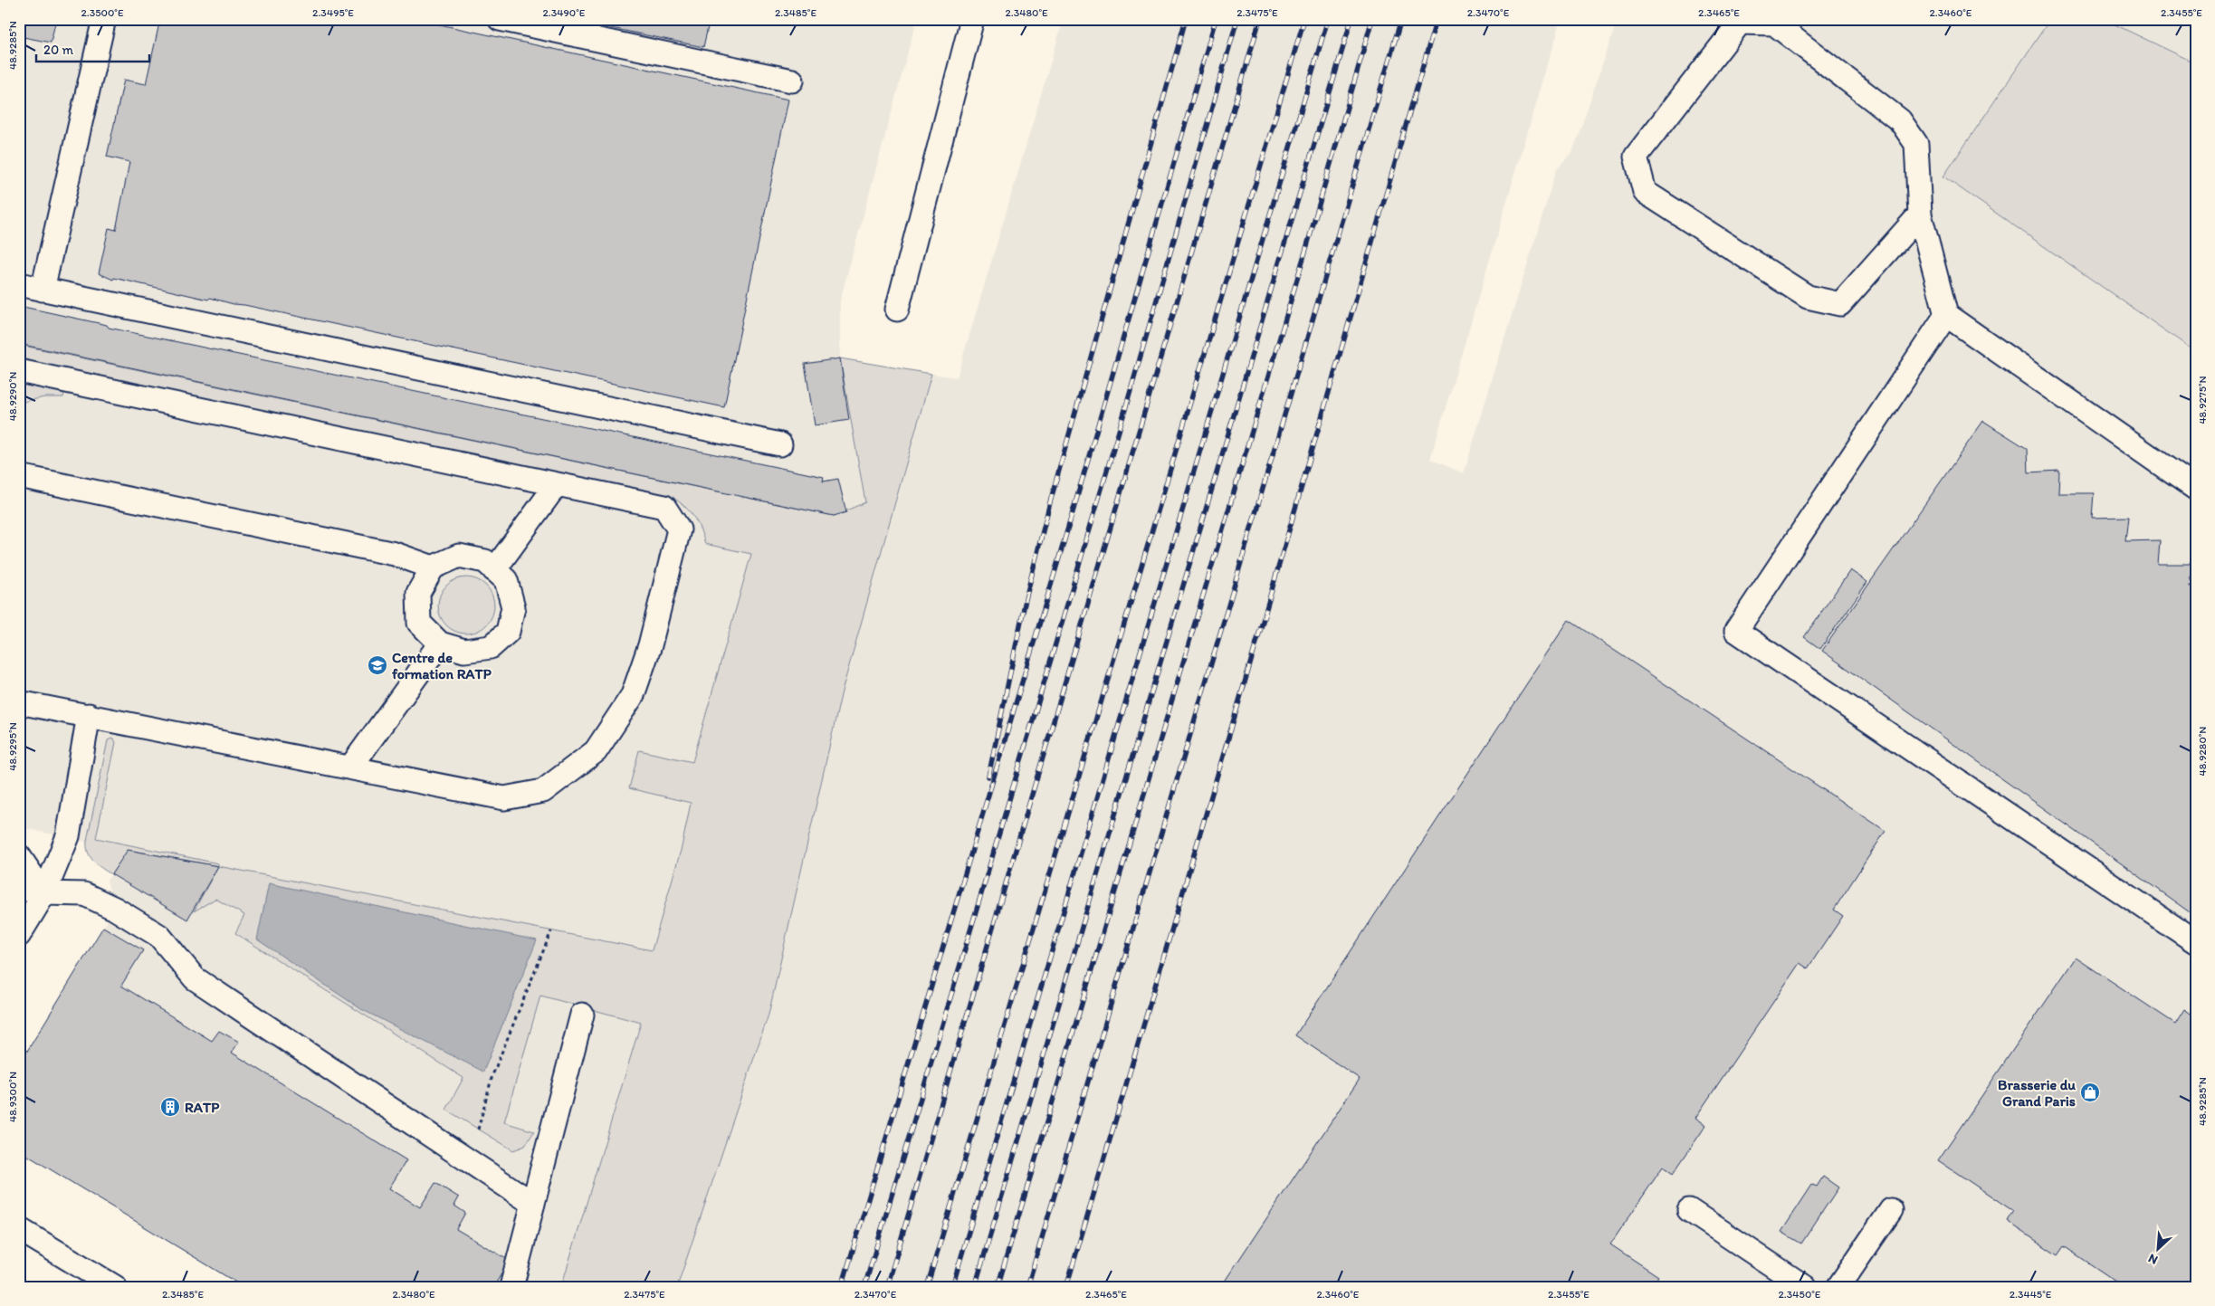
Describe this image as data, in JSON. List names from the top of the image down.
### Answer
{
  "places": {
    "school or university": ["Centre de formation RATP"],
    "shop": ["Brasserie du Grand Paris"],
    "building": ["RATP"]
  },
  "scale_bar": "20 m",
  "north": "bottom left",
  "coordinates": [
    "2.3500°E",
    "2.3495°E",
    "2.3490°E",
    "2.3485°E",
    "2.3480°E",
    "2.3475°E",
    "2.3470°E",
    "2.3465°E",
    "2.3460°E",
    "2.3455°E",
    "48.9285°N",
    "48.9290°N",
    "48.9275°N",
    "48.9295°N",
    "48.9280°N",
    "48.9300°N",
    "2.3450°E",
    "2.3445°E"
  ]
}
